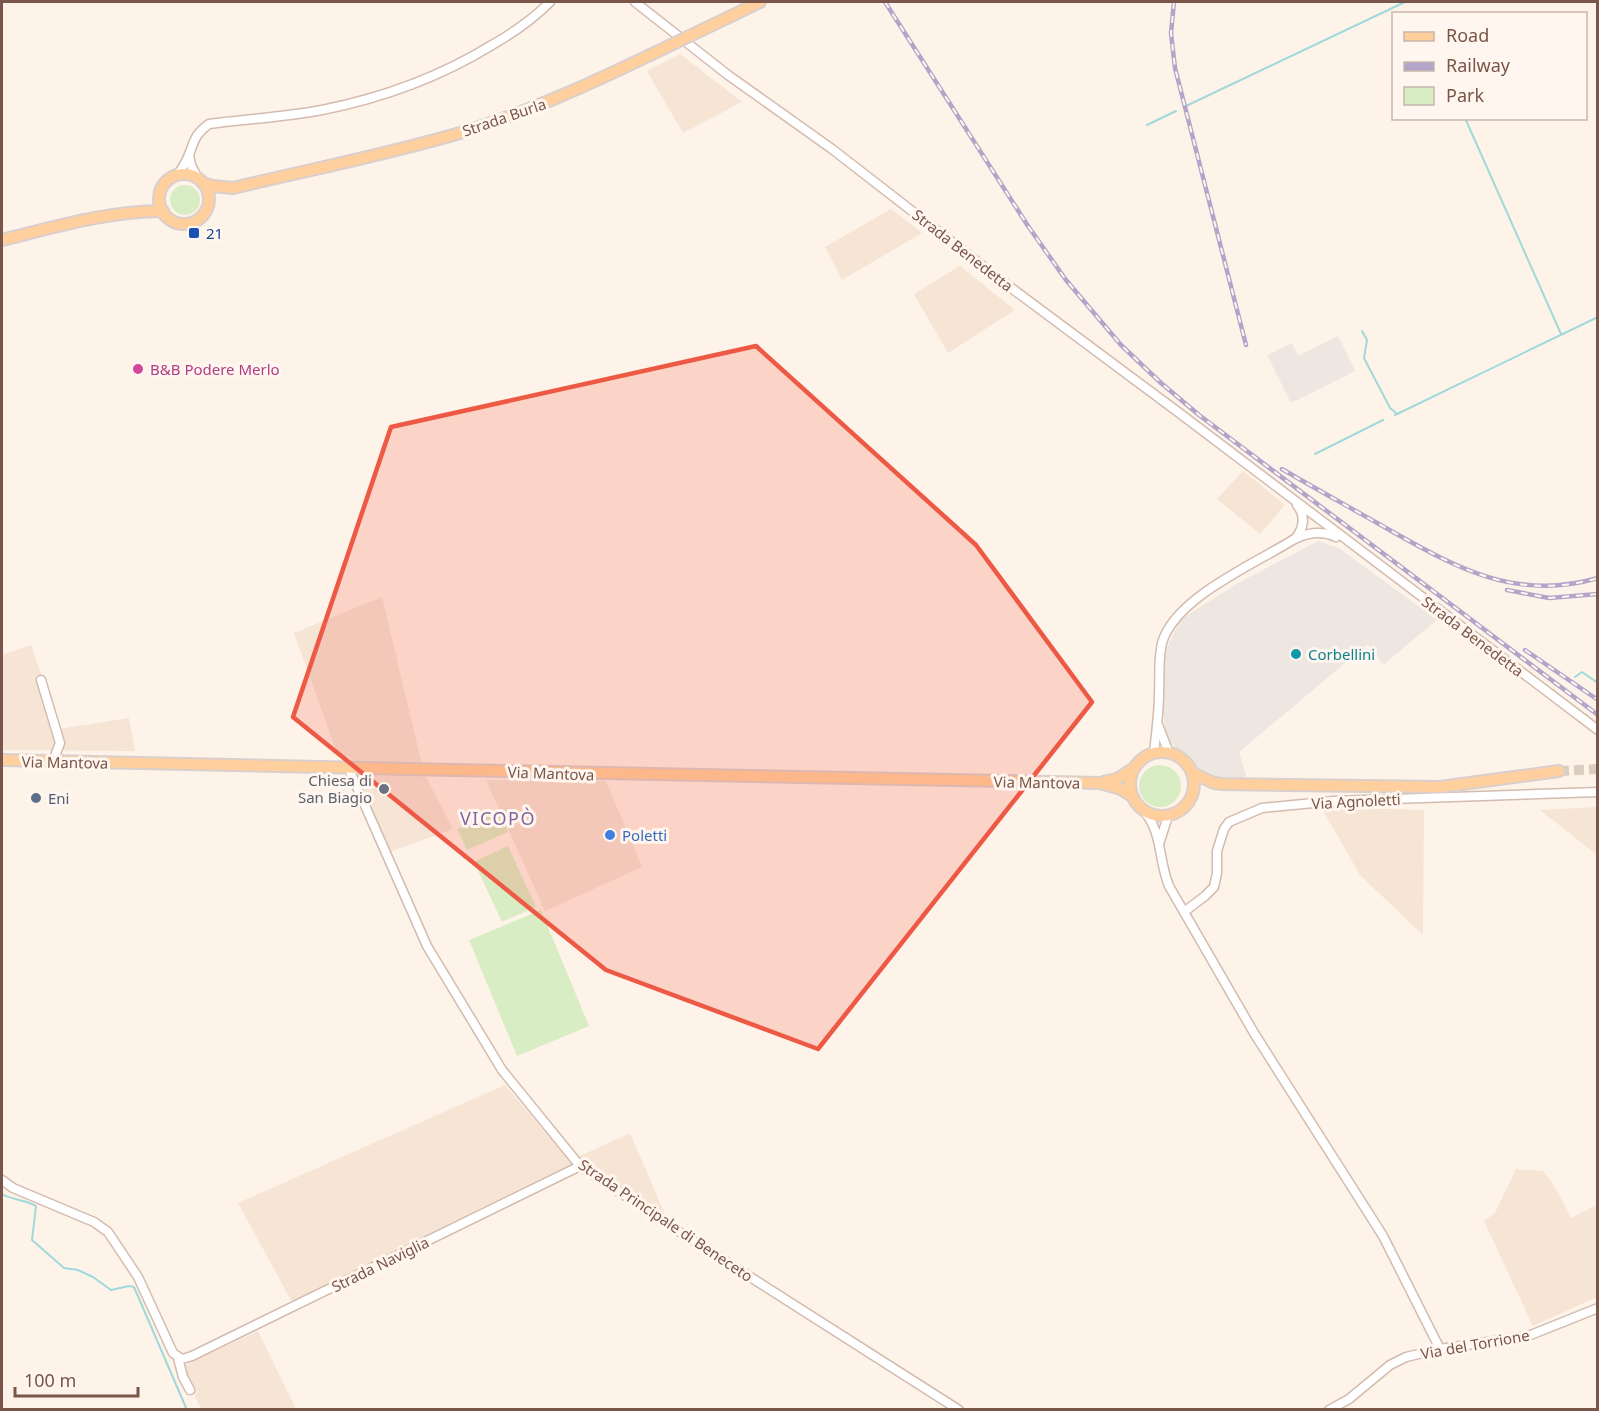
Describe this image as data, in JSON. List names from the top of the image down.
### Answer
{
  "streets": {
    "main road": ["Strada Burla", "Via Mantova"],
    "street": [
      "Strada Benedetta",
      "Via Agnoletti",
      "Strada Principale di Beneceto",
      "Strada Naviglia",
      "Via del Torrione"
    ]
  },
  "crossings": [
    ["Strada Benedetta", "Via Mantova"],
    ["Via Mantova", "Strada Principale di Beneceto"],
    ["Strada Principale di Beneceto", "Strada Naviglia"]
  ],
  "districts": ["VICOPÒ"],
  "places": {
    "transit": ["21"],
    "other": [
      "B&B Podere Merlo",
      "Corbellini",
      "Chiesa di San Biagio",
      "Eni",
      "Poletti"
    ]
  },
  "legend": ["Road", "Railway", "Park"],
  "scale_bar": "100 m"
}
